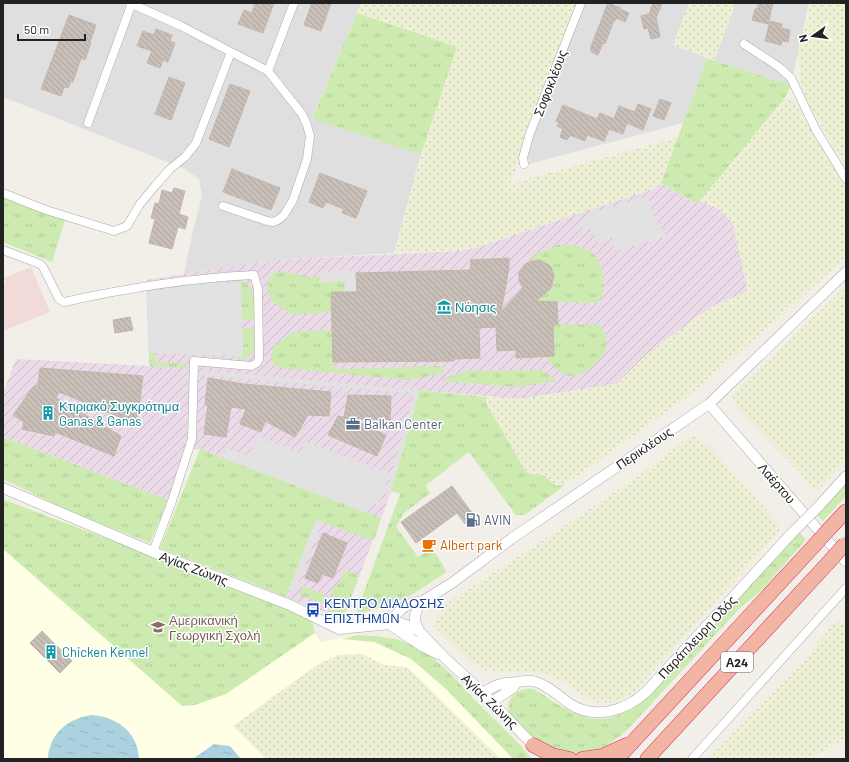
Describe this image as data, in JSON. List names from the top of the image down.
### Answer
{
  "streets": {
    "highway": ["Α24"],
    "street": [
      "Σοφοκλέους",
      "Περικλέους",
      "Λαέρτου",
      "Αγίας Ζώνης",
      "Παράπλευρη Οδός"
    ]
  },
  "crossings": [
    ["Περικλέους", "Λαέρτου"],
    ["Περικλέους", "Αγίας Ζώνης"],
    ["Αγίας Ζώνης", "Παράπλευρη Οδός"]
  ],
  "places": {
    "museum": ["Νόησις"],
    "building": ["Κτιριακό Συγκρότημα Ganas & Ganas", "Chicken Kennel"],
    "office": ["Balkan Center"],
    "fuel station": ["AVIN"],
    "cafe": ["Albert park"],
    "bus stop": ["ΚΕΝΤΡΟ ΔΙΑΔΟΣΗΣ ΕΠΙΣΤΗΜΩΝ"],
    "school or university": ["Αμερικανική Γεωργική Σχολή"]
  },
  "scale_bar": "50 m",
  "north": "left"
}
